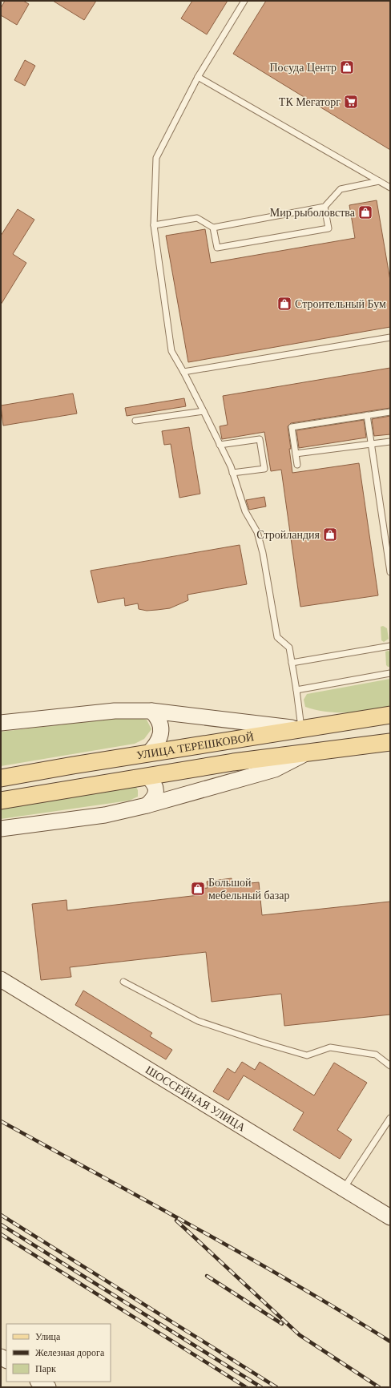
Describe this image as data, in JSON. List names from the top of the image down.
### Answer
{
  "streets": {
    "main road": ["УЛИЦА ТЕРЕШКОВОЙ", "ШОССЕЙНАЯ УЛИЦА"]
  },
  "places": {
    "shop": [
      "Посуда Центр",
      "Мир рыболовства",
      "Строительный Бум",
      "Стройландия",
      "Большой мебельный базар"
    ],
    "supermarket": ["ТК Мегаторг"]
  },
  "legend": ["Улица", "Железная дорога", "Парк"]
}
